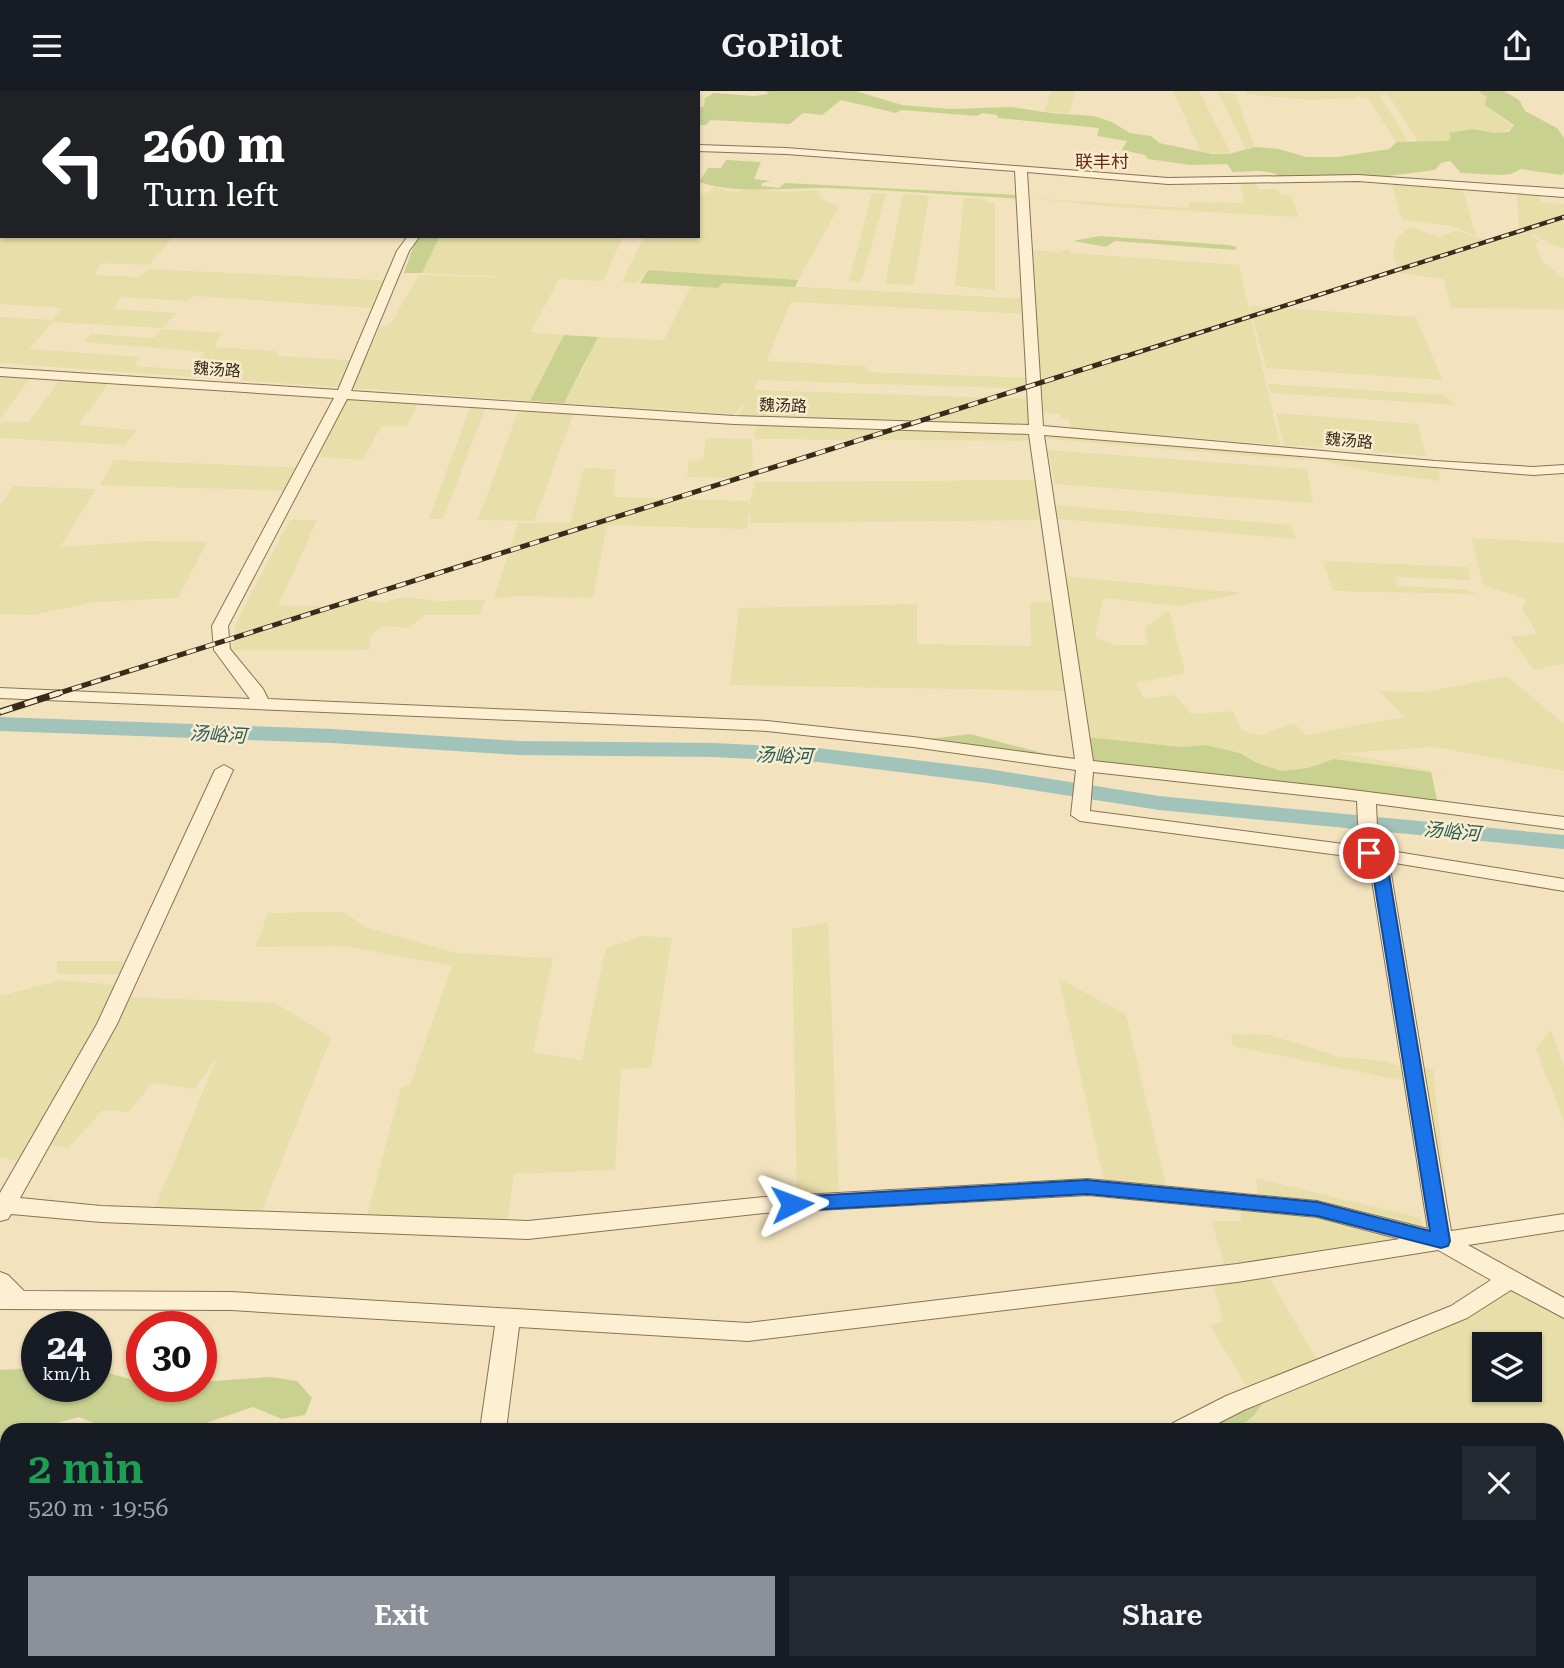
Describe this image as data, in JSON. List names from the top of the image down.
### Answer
{
  "streets": {
    "street": ["魏汤路"]
  },
  "districts": ["联丰村"],
  "water": ["汤峪河"],
  "page": {
    "header": "GoPilot",
    "turn": ["260 m", "Turn left"],
    "speed": "24 km/h",
    "limit": "30",
    "heading": ["2 min", "520 m · 19:56"],
    "buttons": ["Exit", "Share"]
  }
}
